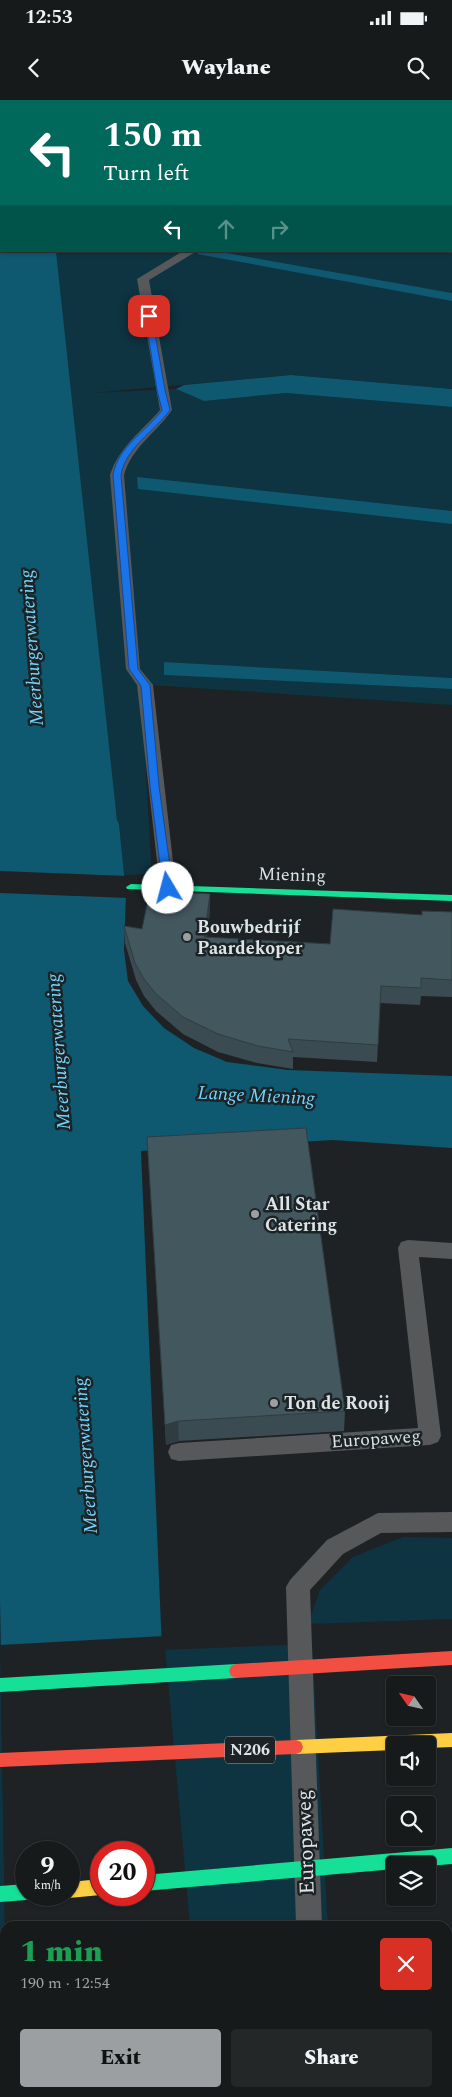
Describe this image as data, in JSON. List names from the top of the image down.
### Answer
{
  "streets": {
    "street": ["Miening", "N206"],
    "lane": ["Europaweg"]
  },
  "water": ["Meerburgerwatering", "Lange Miening"],
  "places": ["Bouwbedrijf Paardekoper", "All Star Catering", "Ton de Rooij"],
  "north": "top left",
  "page": {
    "status": "12:53",
    "header": "Waylane",
    "turn": ["150 m", "Turn left"],
    "speed": "9 km/h",
    "limit": "20",
    "heading": ["1 min", "190 m · 12:54"],
    "buttons": ["Exit", "Share"]
  }
}
